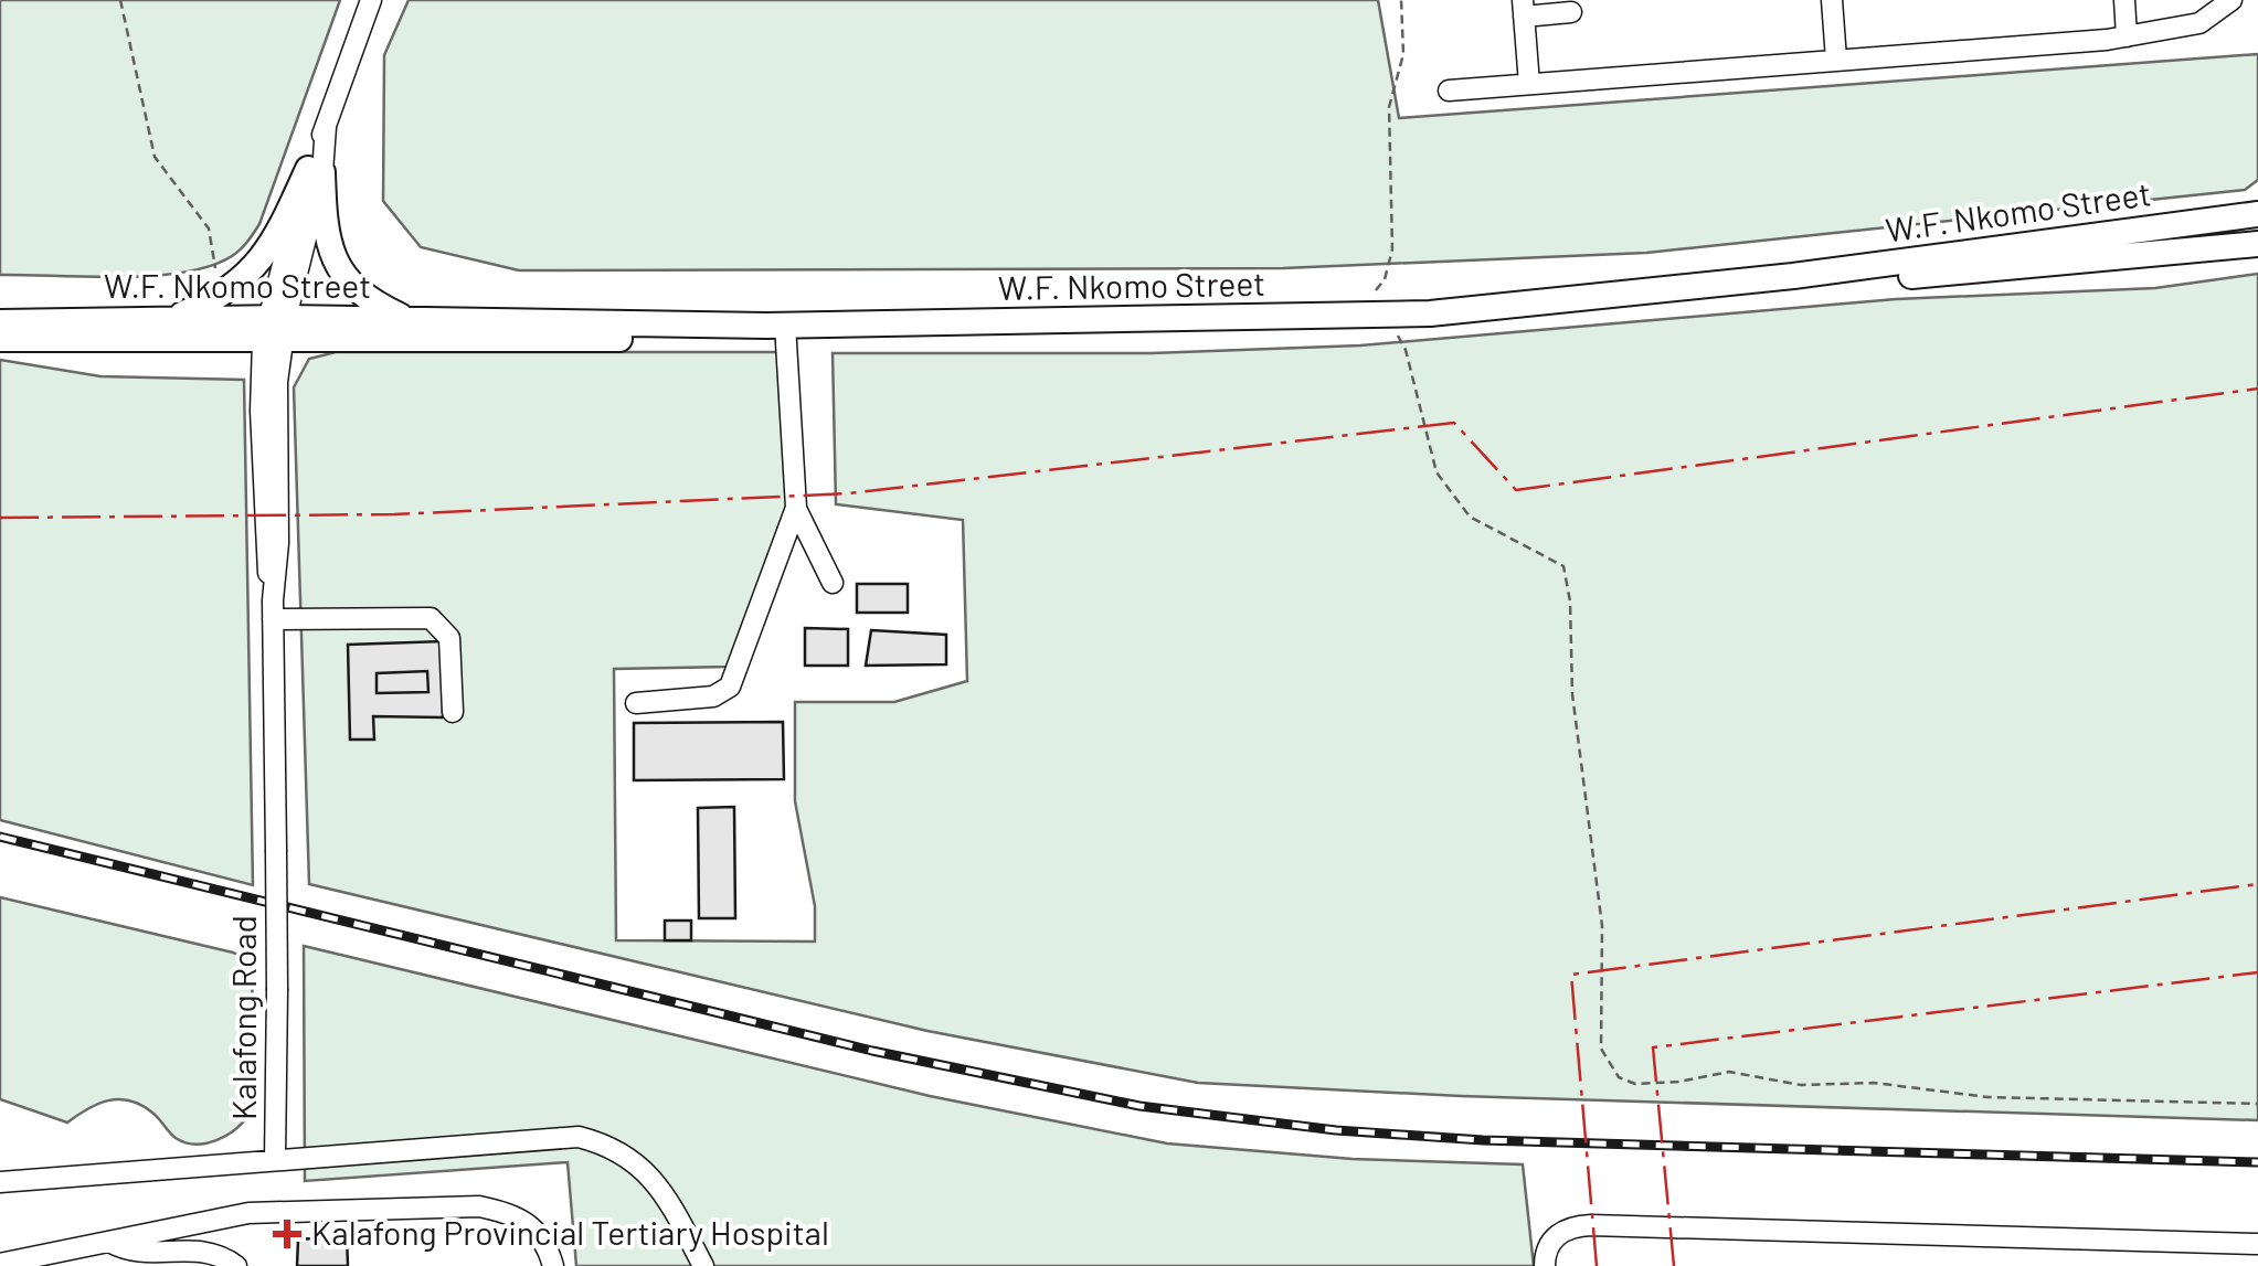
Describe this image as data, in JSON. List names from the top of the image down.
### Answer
{
  "streets": {
    "main road": ["W.F. Nkomo Street"],
    "street": ["Kalafong Road"]
  },
  "crossings": [
    ["W.F. Nkomo Street", "Kalafong Road"]
  ],
  "places": {
    "health": ["Kalafong Provincial Tertiary Hospital"]
  }
}
